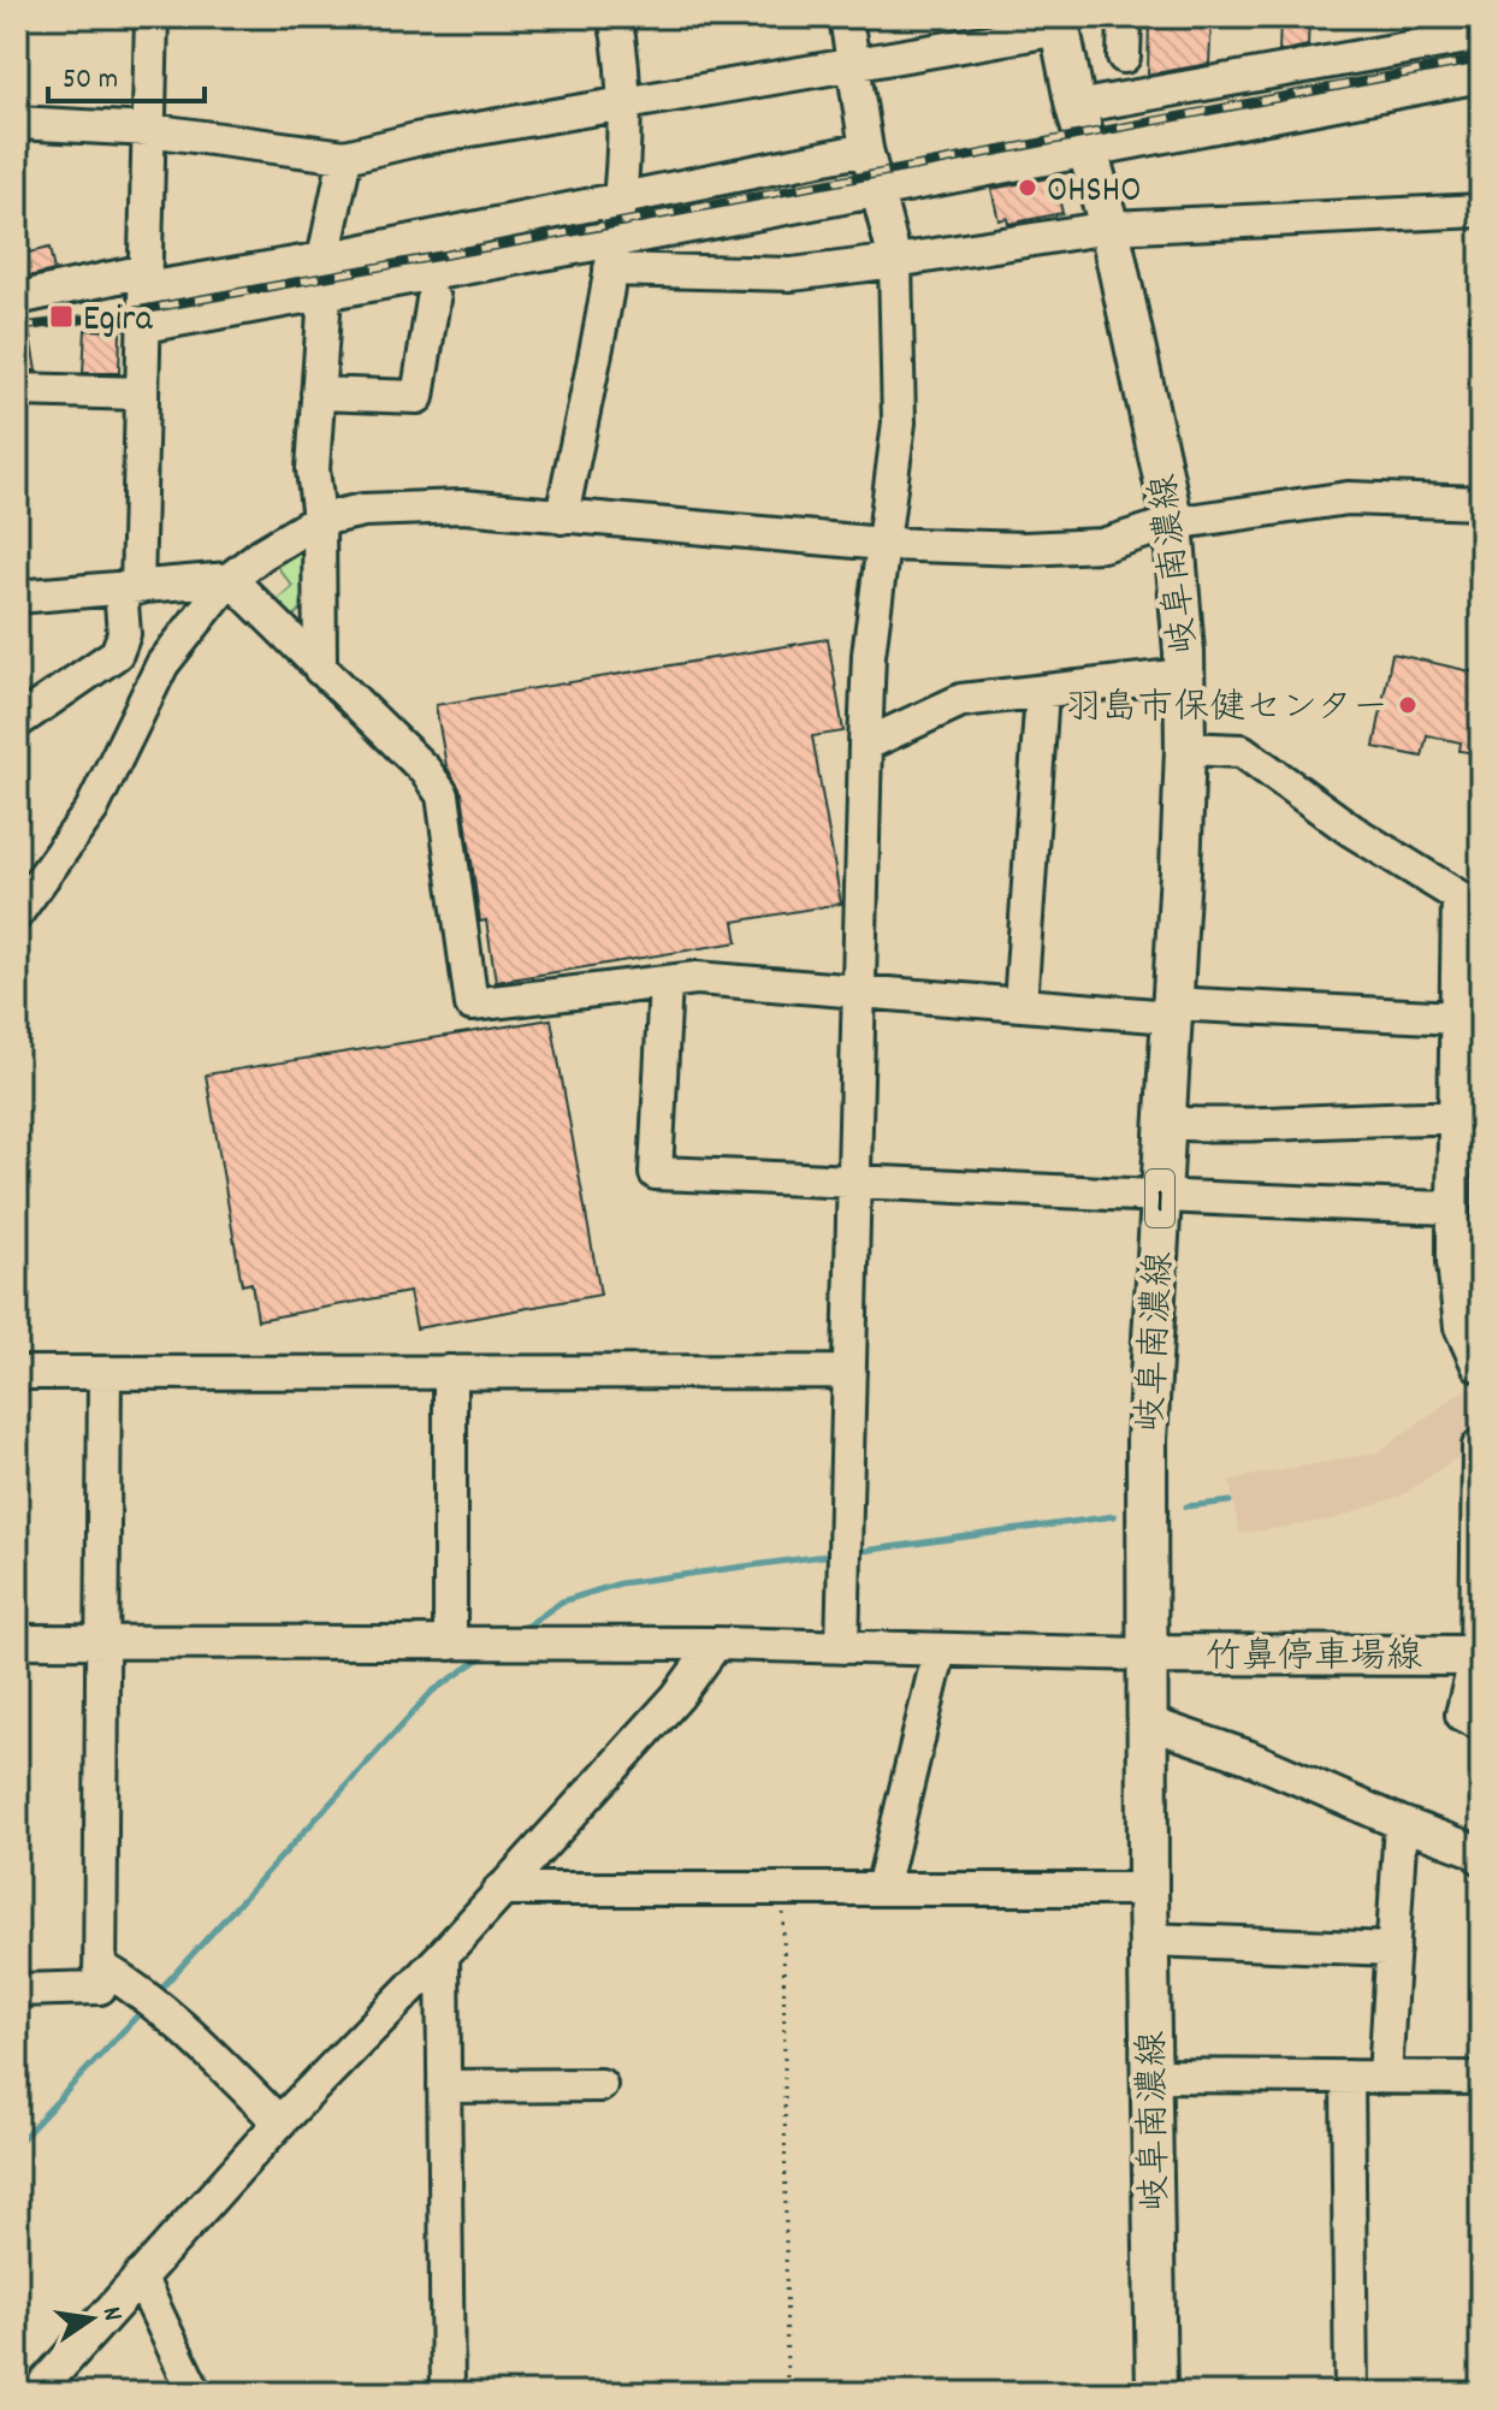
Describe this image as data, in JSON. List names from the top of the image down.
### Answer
{
  "streets": {
    "main road": ["岐阜南濃線", "1", "竹鼻停車場線"]
  },
  "crossings": [
    ["岐阜南濃線", "竹鼻停車場線"]
  ],
  "places": {
    "other": ["OHSHO", "羽島市保健センター"],
    "transit": ["Egira"]
  },
  "scale_bar": "50 m",
  "north": "right"
}
